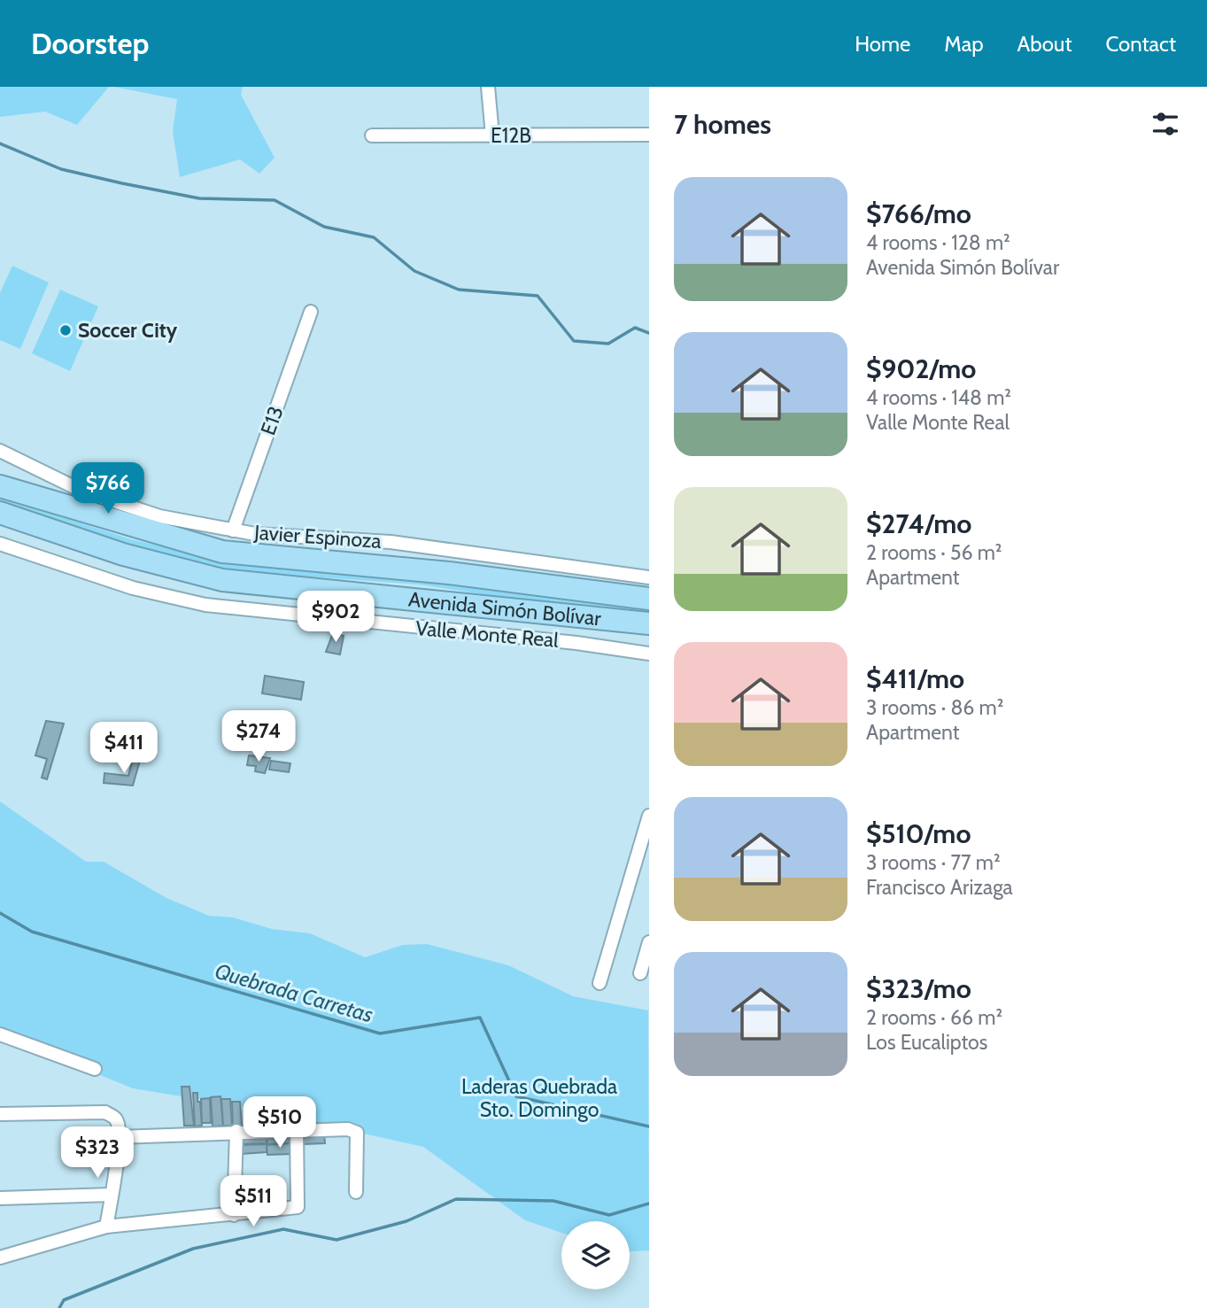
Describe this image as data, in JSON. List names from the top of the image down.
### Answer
{
  "streets": {
    "highway": ["Avenida Simón Bolívar"],
    "street": [
      "E12B",
      "E13",
      "Javier Espinoza",
      "Valle Monte Real"
    ]
  },
  "crossings": [
    ["E13", "Javier Espinoza"]
  ],
  "water": ["Quebrada Carretas"],
  "parks": ["Laderas Quebrada Sto. Domingo"],
  "places": ["Soccer City"],
  "page": {
    "header": "Doorstep",
    "nav": [
      "Home",
      "Map",
      "About",
      "Contact"
    ],
    "heading": "7 homes",
    "list": [
      {
        "name": "$766/mo",
        "note": "4 rooms · 128 m² · Avenida Simón Bolívar"
      },
      {
        "name": "$902/mo",
        "note": "4 rooms · 148 m² · Valle Monte Real"
      },
      {
        "name": "$274/mo",
        "note": "2 rooms · 56 m² · Apartment"
      },
      {
        "name": "$411/mo",
        "note": "3 rooms · 86 m² · Apartment"
      },
      {
        "name": "$510/mo",
        "note": "3 rooms · 77 m² · Francisco Arizaga"
      },
      {
        "name": "$323/mo",
        "note": "2 rooms · 66 m² · Los Eucaliptos"
      }
    ],
    "price": [
      "$766",
      "$902",
      "$274",
      "$411",
      "$510",
      "$323",
      "$511"
    ]
  }
}
